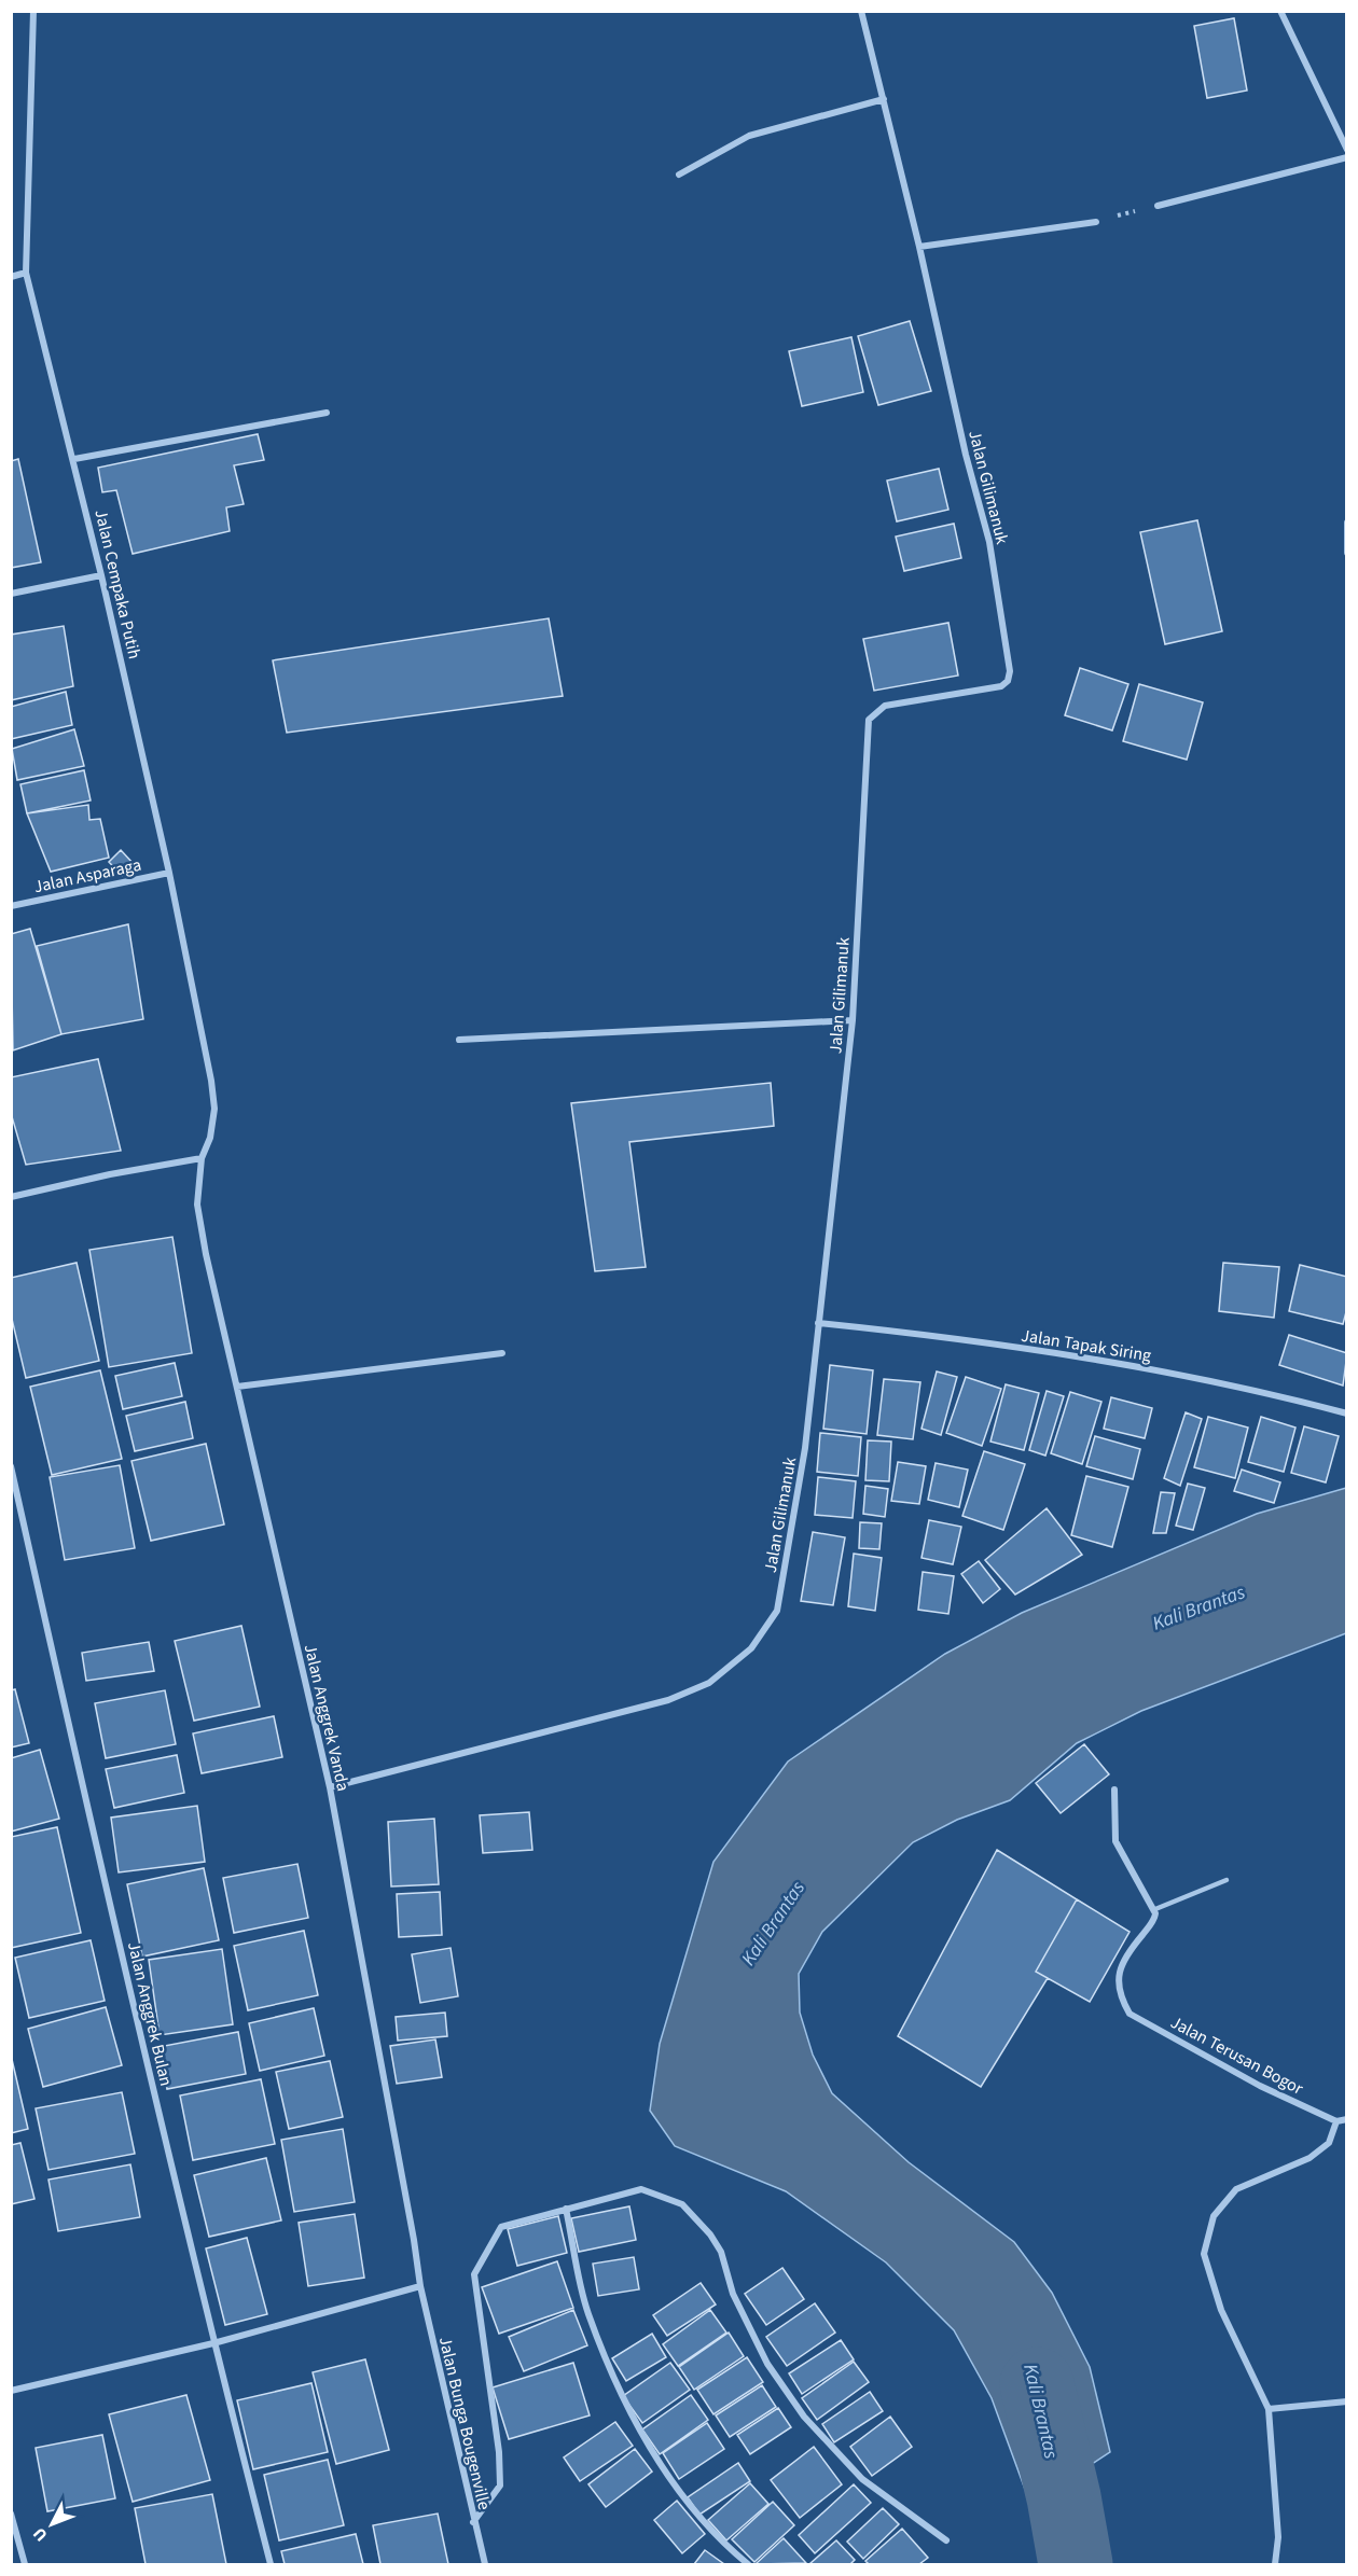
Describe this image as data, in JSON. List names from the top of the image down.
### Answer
{
  "streets": {
    "street": [
      "Jalan Gilimanuk",
      "Jalan Cempaka Putih",
      "Jalan Asparaga",
      "Jalan Tapak Siring",
      "Jalan Anggrek Vanda",
      "Jalan Anggrek Bulan",
      "Jalan Terusan Bogor",
      "Jalan Bunga Bougenville"
    ]
  },
  "crossings": [
    ["Jalan Gilimanuk", "Jalan Tapak Siring"],
    ["Jalan Gilimanuk", "Jalan Anggrek Vanda"],
    ["Jalan Cempaka Putih", "Jalan Asparaga"],
    ["Jalan Cempaka Putih", "Jalan Anggrek Vanda"],
    ["Jalan Anggrek Vanda", "Jalan Bunga Bougenville"]
  ],
  "water": ["Kali Brantas"],
  "north": "bottom left"
}
